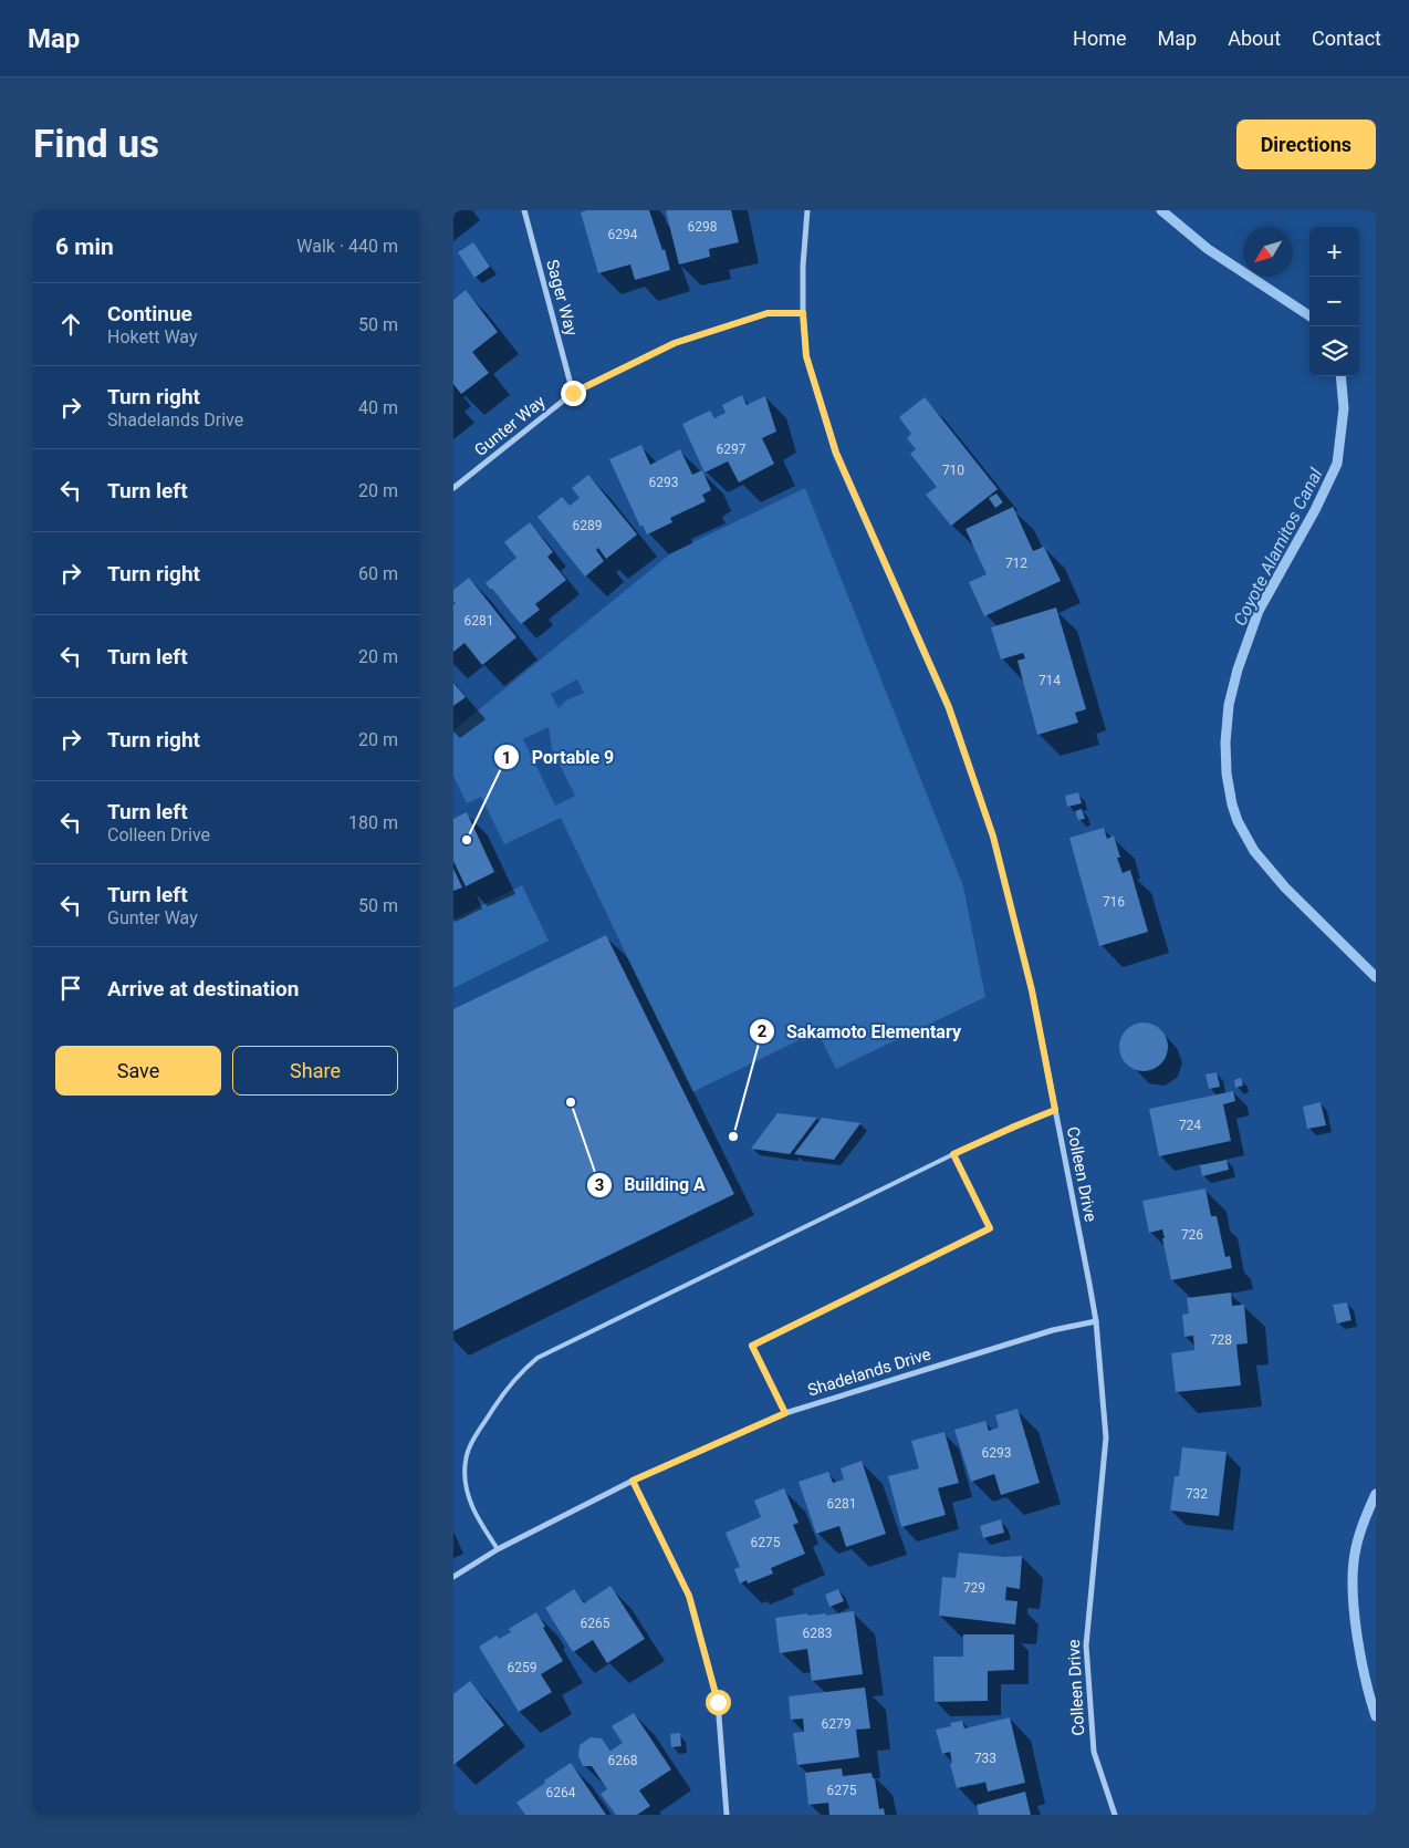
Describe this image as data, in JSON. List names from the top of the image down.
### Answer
{
  "streets": {
    "street": [
      "Sager Way",
      "Gunter Way",
      "Colleen Drive",
      "Shadelands Drive"
    ]
  },
  "crossings": [
    ["Sager Way", "Gunter Way"],
    ["Gunter Way", "Colleen Drive"],
    ["Colleen Drive", "Shadelands Drive"]
  ],
  "water": ["Coyote Alamitos Canal"],
  "places": ["Portable 9", "Building A", "Sakamoto Elementary"],
  "house_numbers": [
    "6298",
    "6294",
    "6297",
    "710",
    "6293",
    "6289",
    "712",
    "6281",
    "714",
    "716",
    "724",
    "726",
    "728",
    "6293",
    "732",
    "6281",
    "6275",
    "729",
    "6265",
    "6283",
    "6259",
    "6279",
    "733",
    "6268",
    "6275",
    "6264"
  ],
  "north": "bottom left",
  "page": {
    "header": "Map",
    "nav": [
      "Home",
      "Map",
      "About",
      "Contact"
    ],
    "buttons": [
      "Directions",
      ["Save", "Share"]
    ],
    "title": "Find us",
    "heading": ["6 min", "Walk · 440 m"],
    "map_buttons": ["+", "−"],
    "list": [
      ["Continue", "Hokett Way", "50 m"],
      ["Turn right", "Shadelands Drive", "40 m"],
      ["Turn left", "20 m"],
      ["Turn right", "60 m"],
      ["Turn left", "20 m"],
      ["Turn right", "20 m"],
      ["Turn left", "Colleen Drive", "180 m"],
      ["Turn left", "Gunter Way", "50 m"],
      "Arrive at destination"
    ]
  }
}
